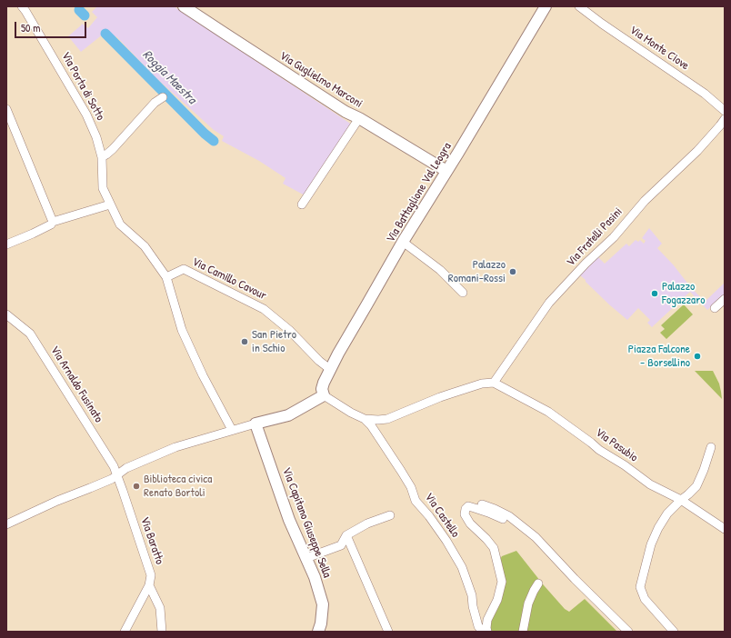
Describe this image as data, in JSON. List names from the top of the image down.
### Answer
{
  "streets": {
    "street": [
      "Via Monte Ciove",
      "Via Guglielmo Marconi",
      "Via Porta di Sotto",
      "Via Battaglione Val Leogra",
      "Via Fratelli Pasini",
      "Via Camillo Cavour",
      "Via Arnaldo Fusinato",
      "Via Pasubio",
      "Via Castello",
      "Via Capitano Giuseppe Sella",
      "Via Baratto"
    ]
  },
  "crossings": [
    ["Via Guglielmo Marconi", "Via Battaglione Val Leogra"],
    ["Via Battaglione Val Leogra", "Via Camillo Cavour"],
    ["Via Fratelli Pasini", "Via Pasubio"],
    ["Via Arnaldo Fusinato", "Via Baratto"]
  ],
  "water": ["Roggia Maestra"],
  "places": [
    "Palazzo Romani-Rossi",
    "Palazzo Fogazzaro",
    "San Pietro in Schio",
    "Piazza Falcone - Borsellino",
    "Biblioteca civica Renato Bortoli"
  ],
  "scale_bar": "50 m"
}
